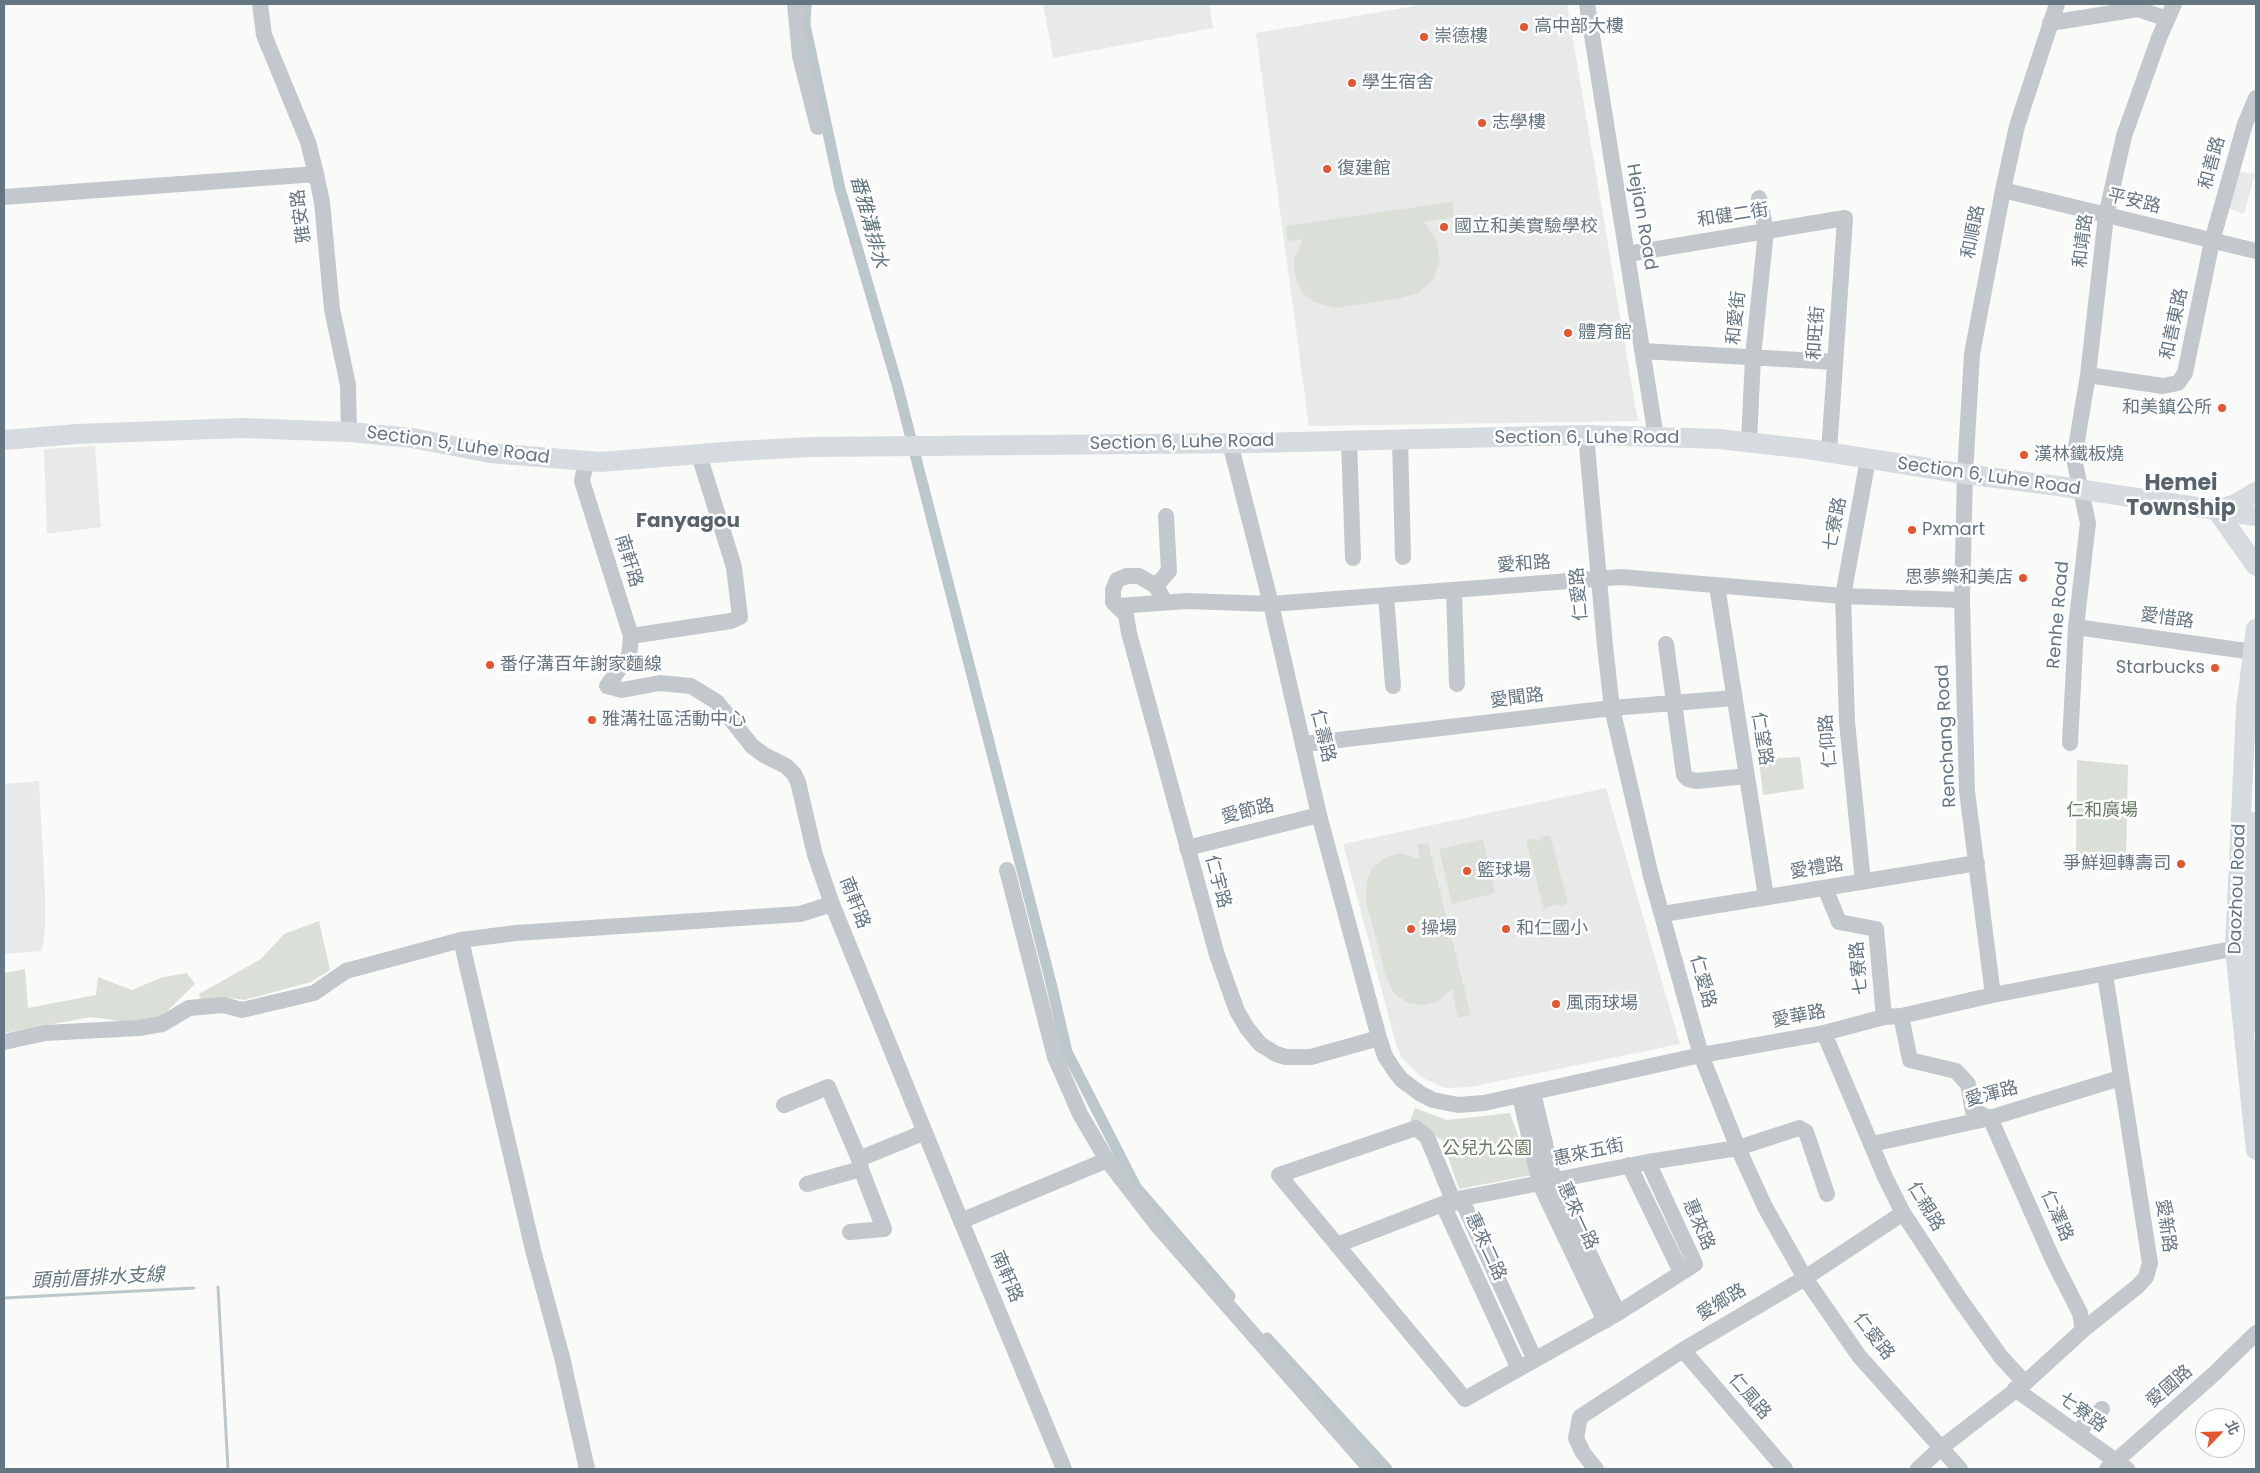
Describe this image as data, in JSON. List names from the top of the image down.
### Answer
{
  "streets": {
    "main road": ["Section 6, Luhe Road", "Section 5, Luhe Road", "Daozhou Road"],
    "street": [
      "和善路",
      "平安路",
      "雅安路",
      "和健二街",
      "Hejian Road",
      "和順路",
      "和靖路",
      "和愛街",
      "和善東路",
      "和旺街",
      "七寮路",
      "南軒路",
      "愛和路",
      "仁愛路",
      "Renhe Road",
      "愛惜路",
      "愛聞路",
      "仁壽路",
      "Renchang Road",
      "仁望路",
      "仁仰路",
      "愛節路",
      "愛禮路",
      "仁宇路",
      "愛華路",
      "愛渾路",
      "惠來五街",
      "仁親路",
      "惠來一路",
      "仁澤路",
      "惠來路",
      "愛新路",
      "惠來二路",
      "愛鄉路",
      "愛國路",
      "仁風路"
    ]
  },
  "crossings": [
    ["和善路", "平安路"],
    ["和善路", "和善東路"],
    ["平安路", "和順路"],
    ["平安路", "和靖路"],
    ["平安路", "和善東路"],
    ["雅安路", "Section 5, Luhe Road"],
    ["和健二街", "Hejian Road"],
    ["和健二街", "和愛街"],
    ["和健二街", "和旺街"],
    ["Hejian Road", "Section 6, Luhe Road"],
    ["和順路", "Section 6, Luhe Road"],
    ["和順路", "Renchang Road"],
    ["和靖路", "和善東路"],
    ["和靖路", "Section 6, Luhe Road"],
    ["和靖路", "Renhe Road"],
    ["和愛街", "Section 6, Luhe Road"],
    ["和旺街", "Section 6, Luhe Road"],
    ["Section 6, Luhe Road", "Section 5, Luhe Road"],
    ["Section 6, Luhe Road", "七寮路"],
    ["Section 6, Luhe Road", "仁愛路"],
    ["Section 6, Luhe Road", "Renhe Road"],
    ["Section 6, Luhe Road", "仁壽路"],
    ["Section 6, Luhe Road", "Renchang Road"],
    ["Section 5, Luhe Road", "南軒路"],
    ["七寮路", "愛和路"],
    ["七寮路", "仁仰路"],
    ["七寮路", "愛禮路"],
    ["七寮路", "愛華路"],
    ["七寮路", "仁親路"],
    ["七寮路", "愛新路"],
    ["七寮路", "愛國路"],
    ["愛和路", "仁愛路"],
    ["愛和路", "仁壽路"],
    ["愛和路", "Renchang Road"],
    ["愛和路", "仁望路"],
    ["愛和路", "仁仰路"],
    ["愛和路", "仁宇路"],
    ["仁愛路", "愛聞路"],
    ["仁愛路", "愛禮路"],
    ["仁愛路", "愛華路"],
    ["仁愛路", "惠來五街"],
    ["仁愛路", "愛新路"],
    ["仁愛路", "愛鄉路"],
    ["Renhe Road", "愛惜路"],
    ["愛惜路", "Daozhou Road"],
    ["愛聞路", "仁壽路"],
    ["愛聞路", "仁望路"],
    ["仁壽路", "愛節路"],
    ["仁壽路", "仁宇路"],
    ["仁壽路", "愛華路"],
    ["Renchang Road", "愛禮路"],
    ["Renchang Road", "愛華路"],
    ["仁望路", "愛禮路"],
    ["仁仰路", "愛禮路"],
    ["愛節路", "仁宇路"],
    ["仁宇路", "愛華路"],
    ["Daozhou Road", "愛華路"],
    ["愛華路", "仁親路"],
    ["愛華路", "惠來一路"],
    ["愛華路", "愛新路"],
    ["愛渾路", "仁親路"],
    ["愛渾路", "仁澤路"],
    ["愛渾路", "愛新路"],
    ["惠來五街", "惠來一路"],
    ["惠來五街", "惠來路"],
    ["惠來五街", "惠來二路"],
    ["仁親路", "愛新路"],
    ["仁親路", "愛鄉路"],
    ["仁澤路", "愛新路"],
    ["愛鄉路", "仁風路"]
  ],
  "districts": ["Hemei Township", "Fanyagou"],
  "water": ["番雅溝排水", "頭前厝排水支線"],
  "parks": ["仁和廣場", "公兒九公園"],
  "places": [
    "高中部大樓",
    "崇德樓",
    "學生宿舍",
    "志學樓",
    "復建館",
    "國立和美實驗學校",
    "體育館",
    "和美鎮公所",
    "漢林鐵板燒",
    "Pxmart",
    "思夢樂和美店",
    "番仔溝百年謝家麵線",
    "Starbucks",
    "雅溝社區活動中心",
    "爭鮮迴轉壽司",
    "籃球場",
    "操場",
    "和仁國小",
    "風雨球場"
  ],
  "north": "top right"
}
